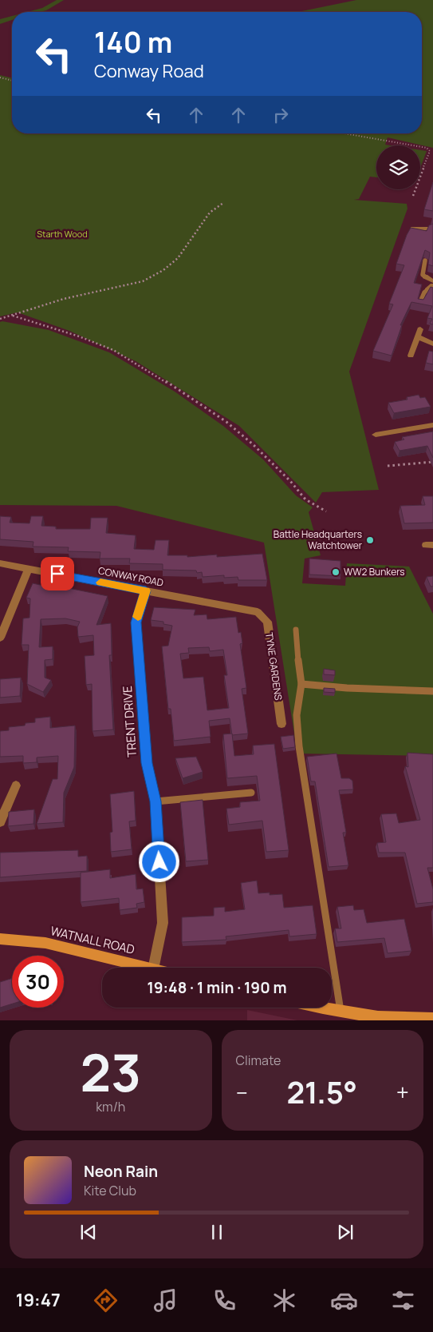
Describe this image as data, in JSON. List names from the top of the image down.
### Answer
{
  "streets": {
    "main road": ["WATNALL ROAD"],
    "street": ["CONWAY ROAD", "TYNE GARDENS", "TRENT DRIVE"]
  },
  "crossings": [
    ["CONWAY ROAD", "TYNE GARDENS"],
    ["CONWAY ROAD", "TRENT DRIVE"]
  ],
  "parks": ["Starth Wood"],
  "places": ["Battle Headquarters Watchtower", "WW2 Bunkers"],
  "page": {
    "turn": ["140 m", "Conway Road"],
    "limit": "30",
    "trip": "19:48 · 1 min · 190 m",
    "tile": [
      ["23", "km/h"],
      "Climate"
    ],
    "heat": ["−", "21.5°", "+"],
    "song": ["Neon Rain", "Kite Club"],
    "tabs": "19:47"
  }
}
